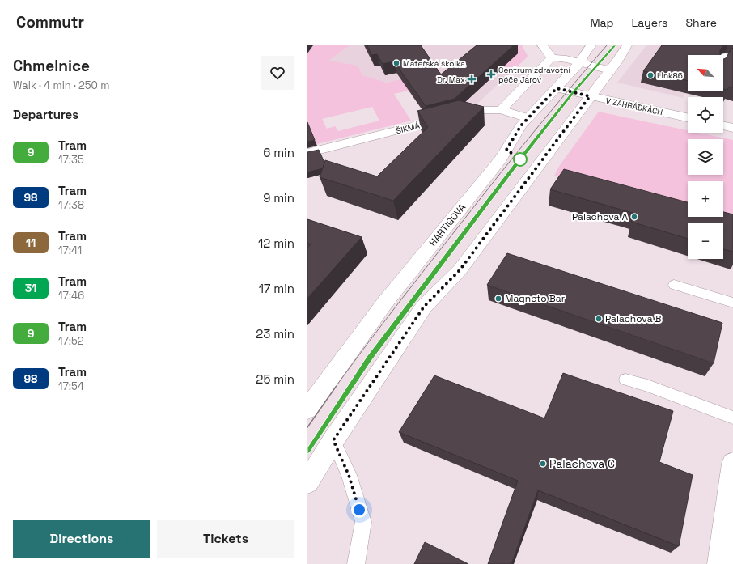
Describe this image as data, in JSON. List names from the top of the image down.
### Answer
{
  "streets": {
    "main road": ["V ZAHRÁDKÁCH", "ŠIKMÁ", "HARTIGOVA"]
  },
  "crossings": [
    ["V ZAHRÁDKÁCH", "HARTIGOVA"],
    ["ŠIKMÁ", "HARTIGOVA"]
  ],
  "places": {
    "other": [
      "Mateřská školka",
      "Link86",
      "Palachova A",
      "Magneto Bar",
      "Palachova B",
      "Palachova C"
    ],
    "health": ["Centrum zdravotní péče Jarov", "Dr. Max"]
  },
  "lines": ["tram line 9"],
  "north": "top left",
  "page": {
    "header": "Commutr",
    "nav": ["Map", "Layers", "Share"],
    "heading": [
      ["Chmelnice", "Walk · 4 min · 250 m"],
      "Departures"
    ],
    "map_buttons": ["+", "−"],
    "list": [
      {
        "mark": "9",
        "name": "Tram",
        "note": "17:35",
        "value": "6 min"
      },
      {
        "mark": "98",
        "name": "Tram",
        "note": "17:38",
        "value": "9 min"
      },
      {
        "mark": "11",
        "name": "Tram",
        "note": "17:41",
        "value": "12 min"
      },
      {
        "mark": "31",
        "name": "Tram",
        "note": "17:46",
        "value": "17 min"
      },
      {
        "mark": "9",
        "name": "Tram",
        "note": "17:52",
        "value": "23 min"
      },
      {
        "mark": "98",
        "name": "Tram",
        "note": "17:54",
        "value": "25 min"
      }
    ],
    "buttons": ["Directions", "Tickets"]
  }
}
